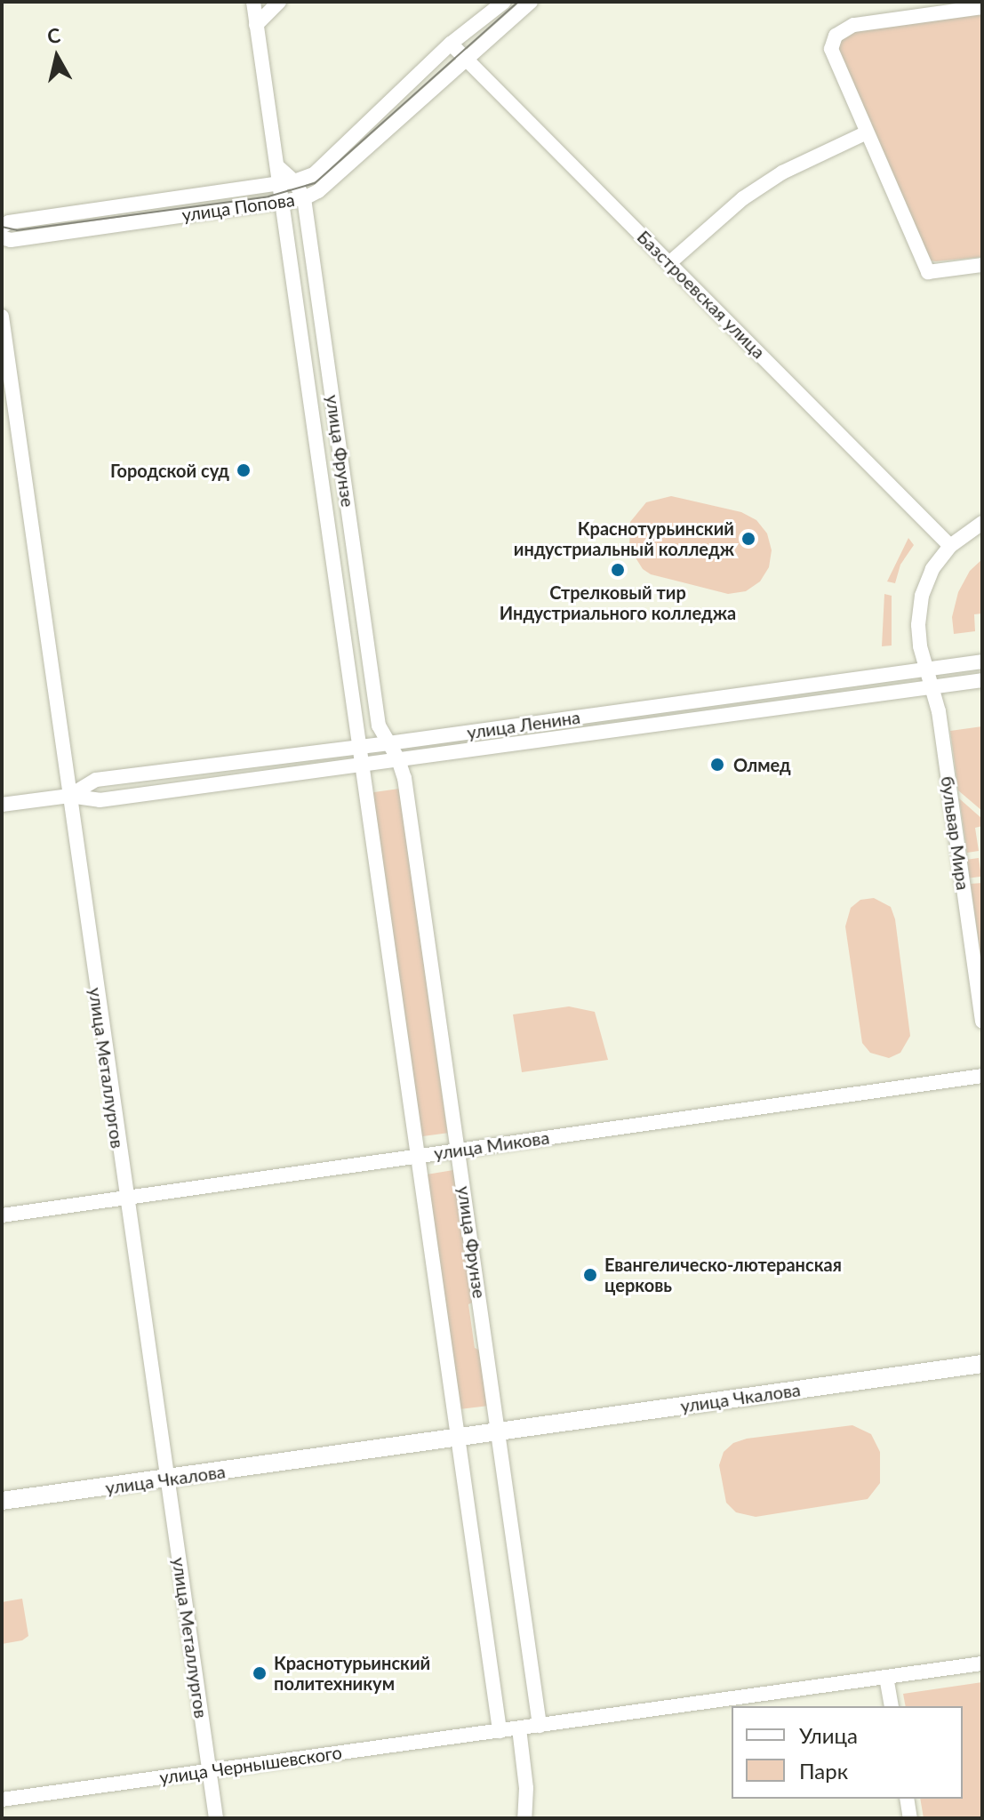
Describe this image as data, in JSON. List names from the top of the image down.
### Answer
{
  "streets": {
    "main road": ["улица Чкалова"],
    "street": [
      "улица Попова",
      "Базстроевская улица",
      "улица Фрунзе",
      "улица Ленина",
      "бульвар Мира",
      "улица Металлургов",
      "улица Микова",
      "улица Чернышевского"
    ]
  },
  "crossings": [
    ["улица Попова", "Базстроевская улица"],
    ["улица Попова", "улица Фрунзе"],
    ["Базстроевская улица", "бульвар Мира"],
    ["улица Фрунзе", "улица Ленина"],
    ["улица Фрунзе", "улица Микова"],
    ["улица Фрунзе", "улица Чкалова"],
    ["улица Фрунзе", "улица Чернышевского"],
    ["улица Ленина", "бульвар Мира"],
    ["улица Ленина", "улица Металлургов"],
    ["улица Металлургов", "улица Микова"],
    ["улица Металлургов", "улица Чкалова"],
    ["улица Металлургов", "улица Чернышевского"]
  ],
  "places": [
    "Городской суд",
    "Краснотурьинский индустриальный колледж",
    "Стрелковый тир Индустриального колледжа",
    "Олмед",
    "Евангелическо-лютеранская церковь",
    "Краснотурьинский политехникум"
  ],
  "legend": ["Улица", "Парк"],
  "north": "top"
}
